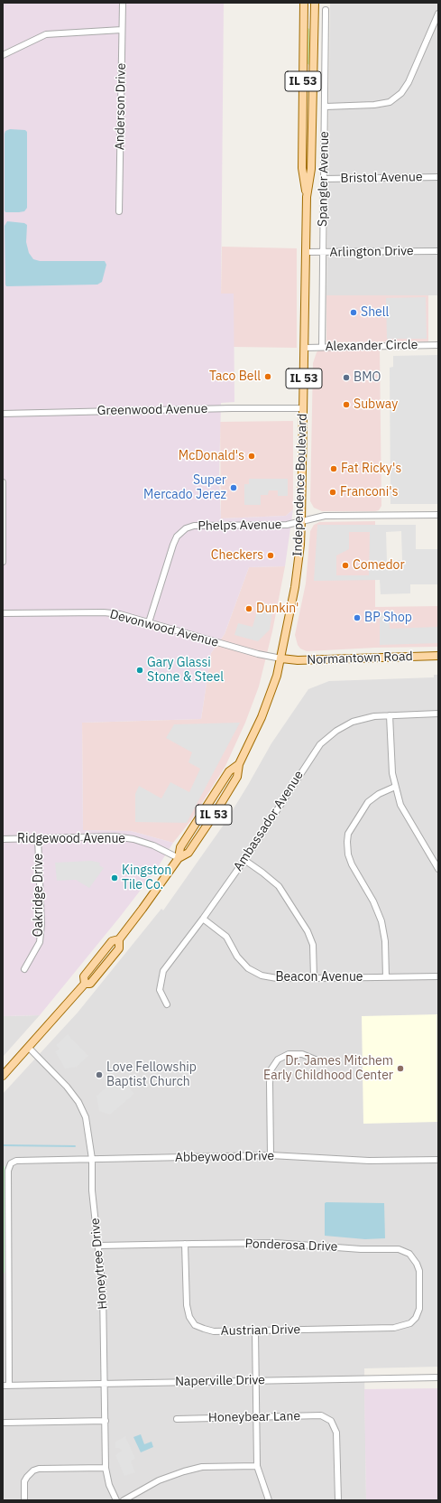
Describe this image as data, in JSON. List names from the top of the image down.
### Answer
{
  "streets": {
    "main road": ["IL 53", "Independence Boulevard", "Normantown Road"],
    "street": [
      "Anderson Drive",
      "Bristol Avenue",
      "Spangler Avenue",
      "Arlington Drive",
      "Alexander Circle",
      "Greenwood Avenue",
      "Phelps Avenue",
      "Devonwood Avenue",
      "Ambassador Avenue",
      "Ridgewood Avenue",
      "Oakridge Drive",
      "Beacon Avenue",
      "Abbeywood Drive",
      "Ponderosa Drive",
      "Honeytree Drive",
      "Austrian Drive",
      "Naperville Drive",
      "Honeybear Lane"
    ]
  },
  "crossings": [
    ["Bristol Avenue", "Spangler Avenue"],
    ["Spangler Avenue", "Arlington Drive"],
    ["Spangler Avenue", "Alexander Circle"],
    ["Arlington Drive", "Independence Boulevard"],
    ["Alexander Circle", "Independence Boulevard"],
    ["Greenwood Avenue", "Independence Boulevard"],
    ["Independence Boulevard", "Phelps Avenue"],
    ["Independence Boulevard", "Devonwood Avenue"],
    ["Independence Boulevard", "Normantown Road"],
    ["Independence Boulevard", "Ridgewood Avenue"],
    ["Independence Boulevard", "Honeytree Drive"],
    ["Phelps Avenue", "Devonwood Avenue"],
    ["Devonwood Avenue", "Normantown Road"],
    ["Ambassador Avenue", "Beacon Avenue"],
    ["Ridgewood Avenue", "Oakridge Drive"],
    ["Abbeywood Drive", "Honeytree Drive"],
    ["Abbeywood Drive", "Naperville Drive"],
    ["Ponderosa Drive", "Honeytree Drive"],
    ["Ponderosa Drive", "Austrian Drive"],
    ["Honeytree Drive", "Naperville Drive"]
  ],
  "places": [
    "Shell",
    "Taco Bell",
    "BMO",
    "Subway",
    "McDonald's",
    "Fat Ricky's",
    "Super Mercado Jerez",
    "Franconi's",
    "Checkers",
    "Comedor",
    "Dunkin'",
    "BP Shop",
    "Gary Glassi Stone & Steel",
    "Kingston Tile Co.",
    "Dr. James Mitchem Early Childhood Center",
    "Love Fellowship Baptist Church"
  ]
}
